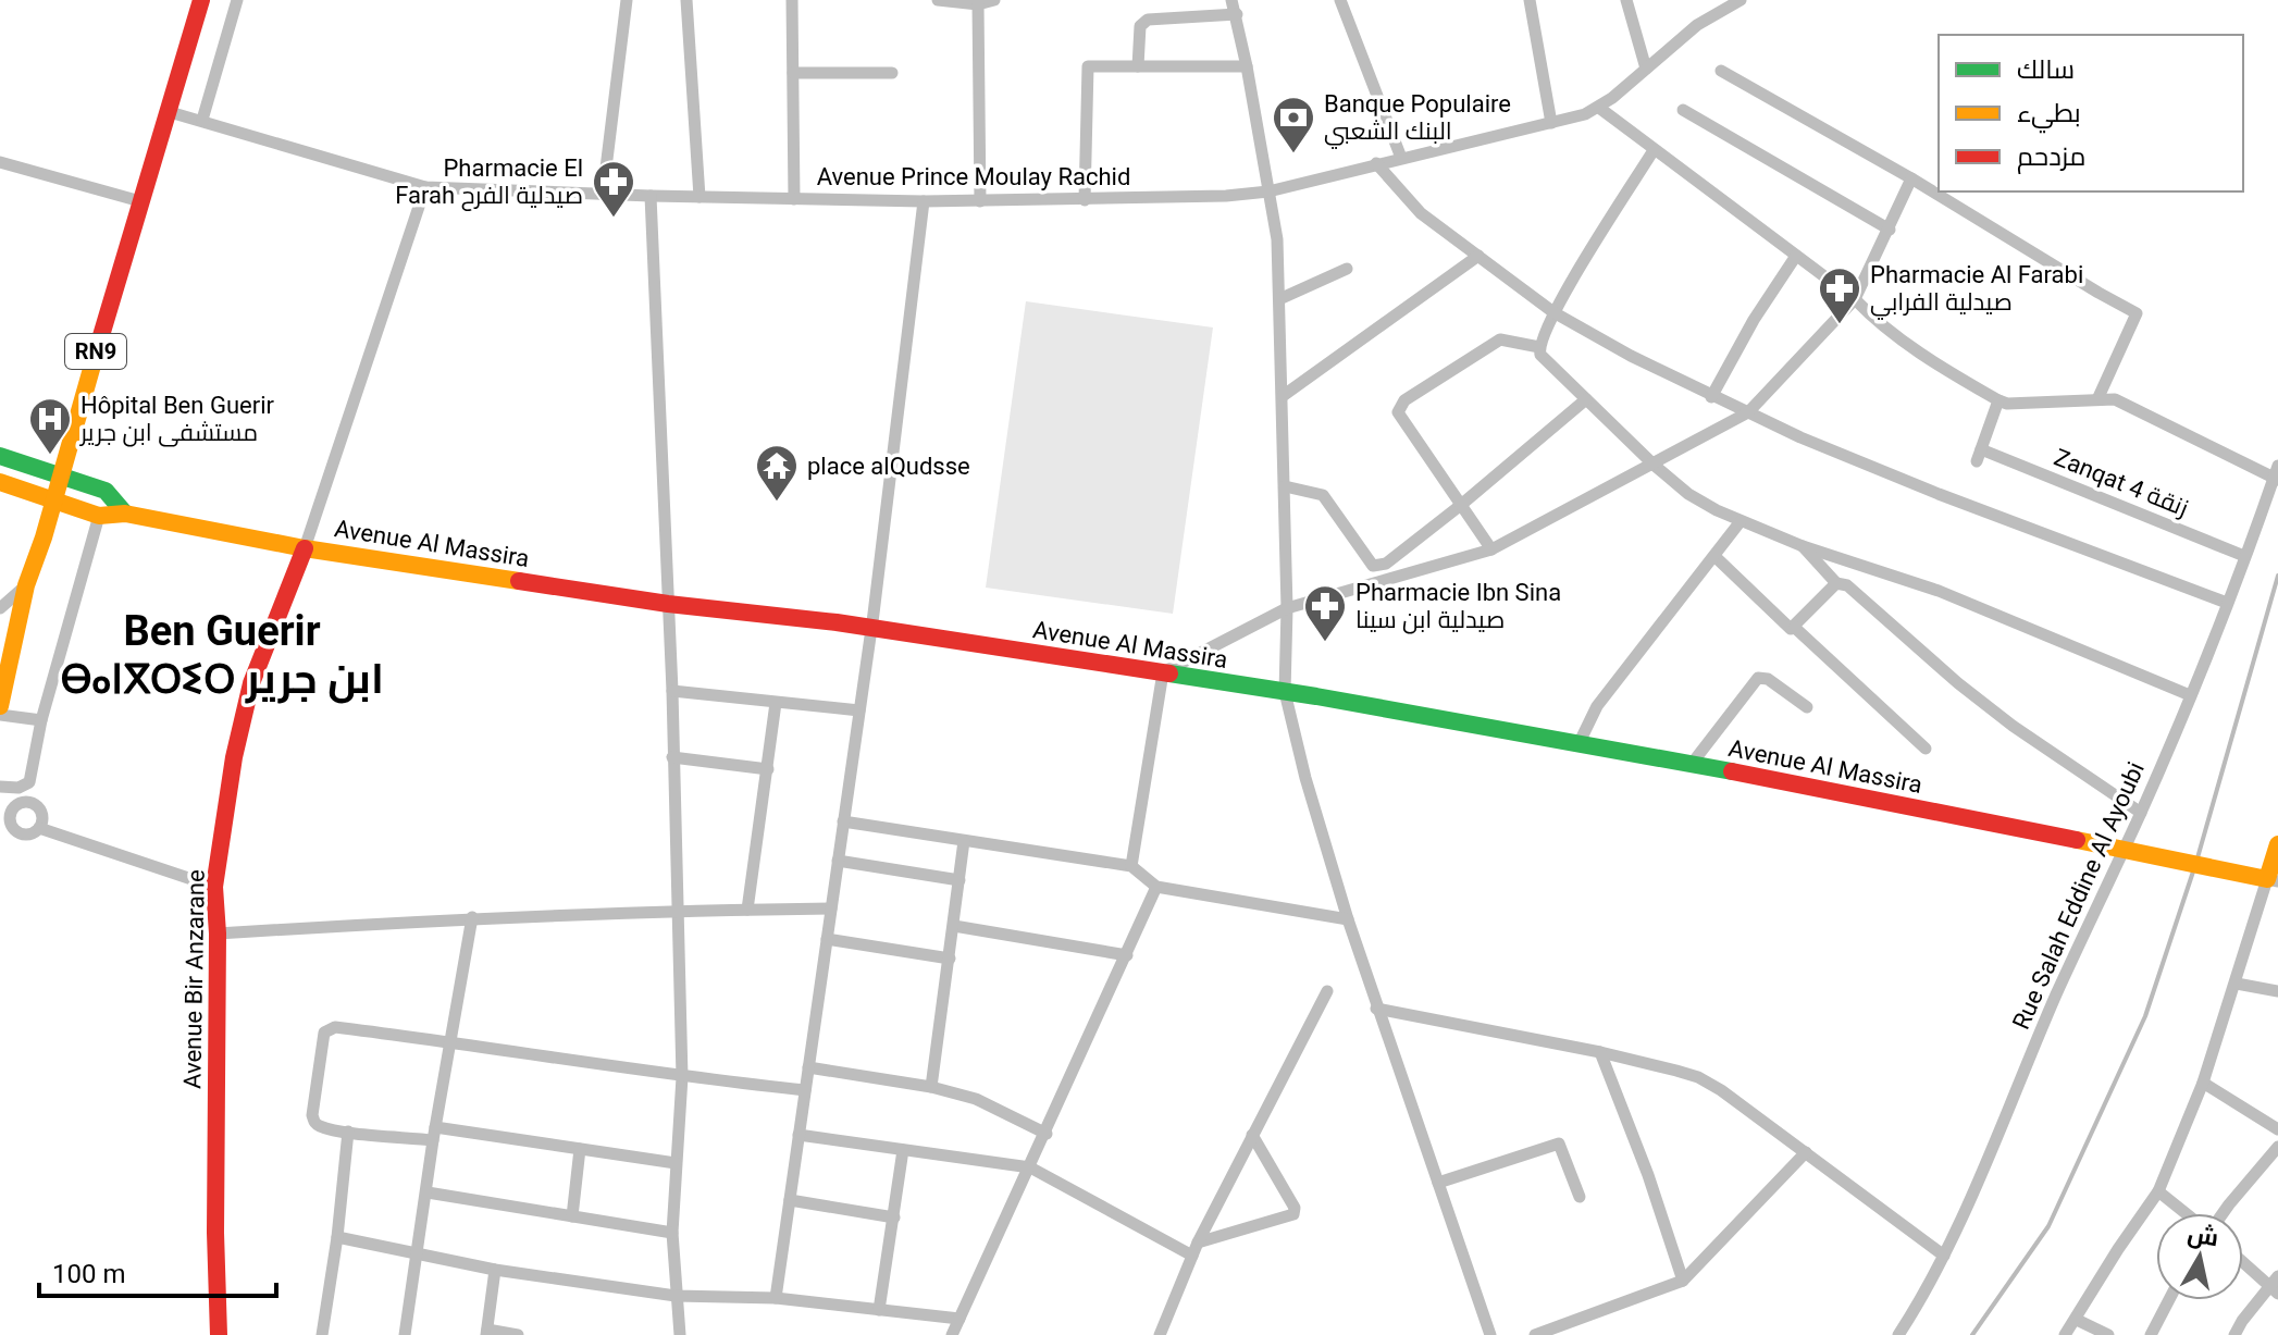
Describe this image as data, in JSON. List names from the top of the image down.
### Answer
{
  "streets": {
    "street": [
      "Avenue Prince Moulay Rachid",
      "RN9",
      "Zanqat 4 زنقة",
      "Avenue Al Massira",
      "Rue Salah Eddine Al Ayoubi",
      "Avenue Bir Anzarane"
    ]
  },
  "crossings": [
    ["Avenue Prince Moulay Rachid", "RN9"],
    ["Avenue Prince Moulay Rachid", "Avenue Bir Anzarane"],
    ["RN9", "Avenue Al Massira"],
    ["Zanqat 4 زنقة", "Rue Salah Eddine Al Ayoubi"],
    ["Avenue Al Massira", "Rue Salah Eddine Al Ayoubi"],
    ["Avenue Al Massira", "Avenue Bir Anzarane"]
  ],
  "districts": ["Ben Guerir ⴱⴰⵏⴳⵔⵉⵔ ابن جرير"],
  "places": {
    "bank": ["Banque Populaire البنك الشعبي"],
    "pharmacy": ["Pharmacie El Farah صيدلية الفرح", "Pharmacie Al Farabi صيدلية الفرابي", "Pharmacie Ibn Sina صيدلية ابن سينا"],
    "hospital": ["Hôpital Ben Guerir مستشفى ابن جرير"],
    "temple": ["place alQudsse"]
  },
  "legend": ["سالك", "بطيء", "مزدحم"],
  "scale_bar": "100 m",
  "north": "top"
}
